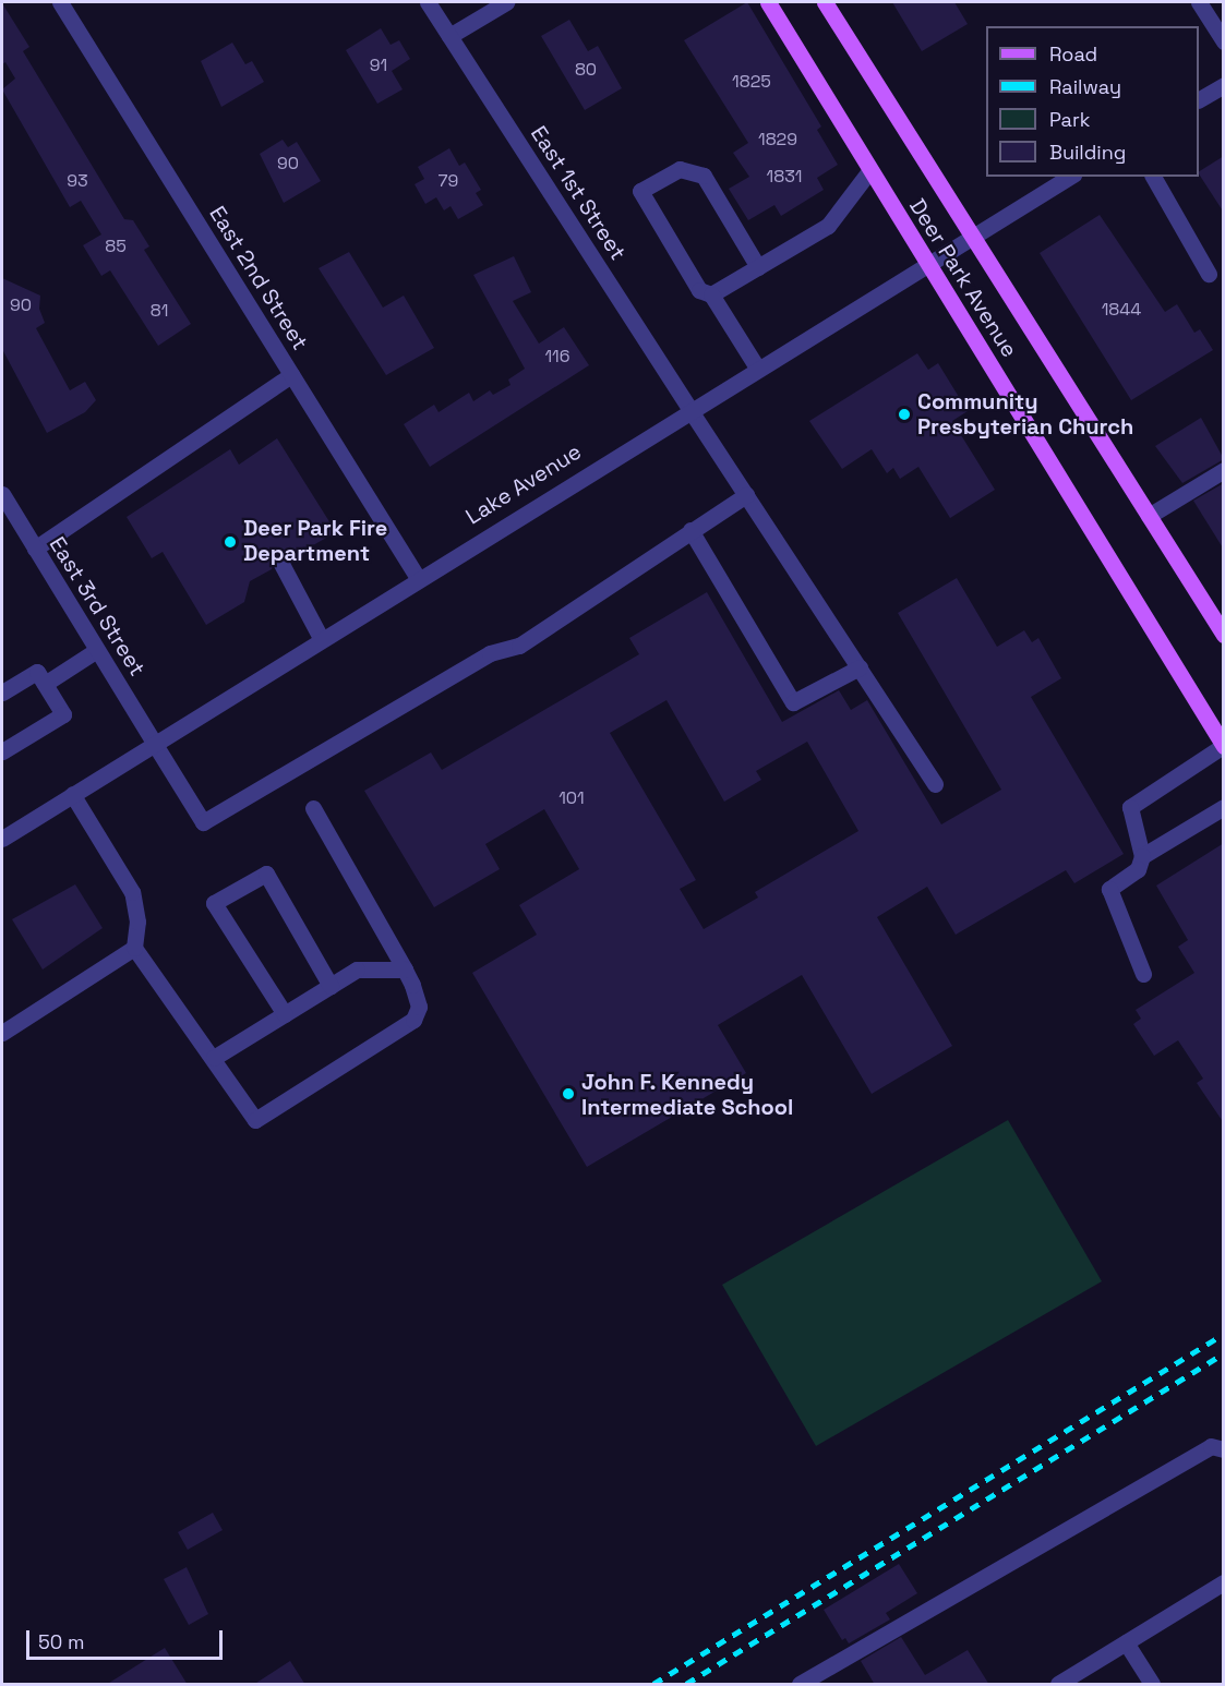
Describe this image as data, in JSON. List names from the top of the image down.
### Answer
{
  "streets": {
    "main road": ["Deer Park Avenue"],
    "street": [
      "East 1st Street",
      "East 2nd Street",
      "Lake Avenue",
      "East 3rd Street"
    ]
  },
  "crossings": [
    ["East 1st Street", "Lake Avenue"],
    ["East 2nd Street", "Lake Avenue"],
    ["Deer Park Avenue", "Lake Avenue"],
    ["Lake Avenue", "East 3rd Street"]
  ],
  "places": ["Community Presbyterian Church", "Deer Park Fire Department", "John F. Kennedy Intermediate School"],
  "house_numbers": [
    "91",
    "80",
    "1825",
    "1829",
    "90",
    "1831",
    "93",
    "79",
    "85",
    "90",
    "1844",
    "81",
    "116",
    "101"
  ],
  "legend": [
    "Road",
    "Railway",
    "Park",
    "Building"
  ],
  "scale_bar": "50 m"
}
